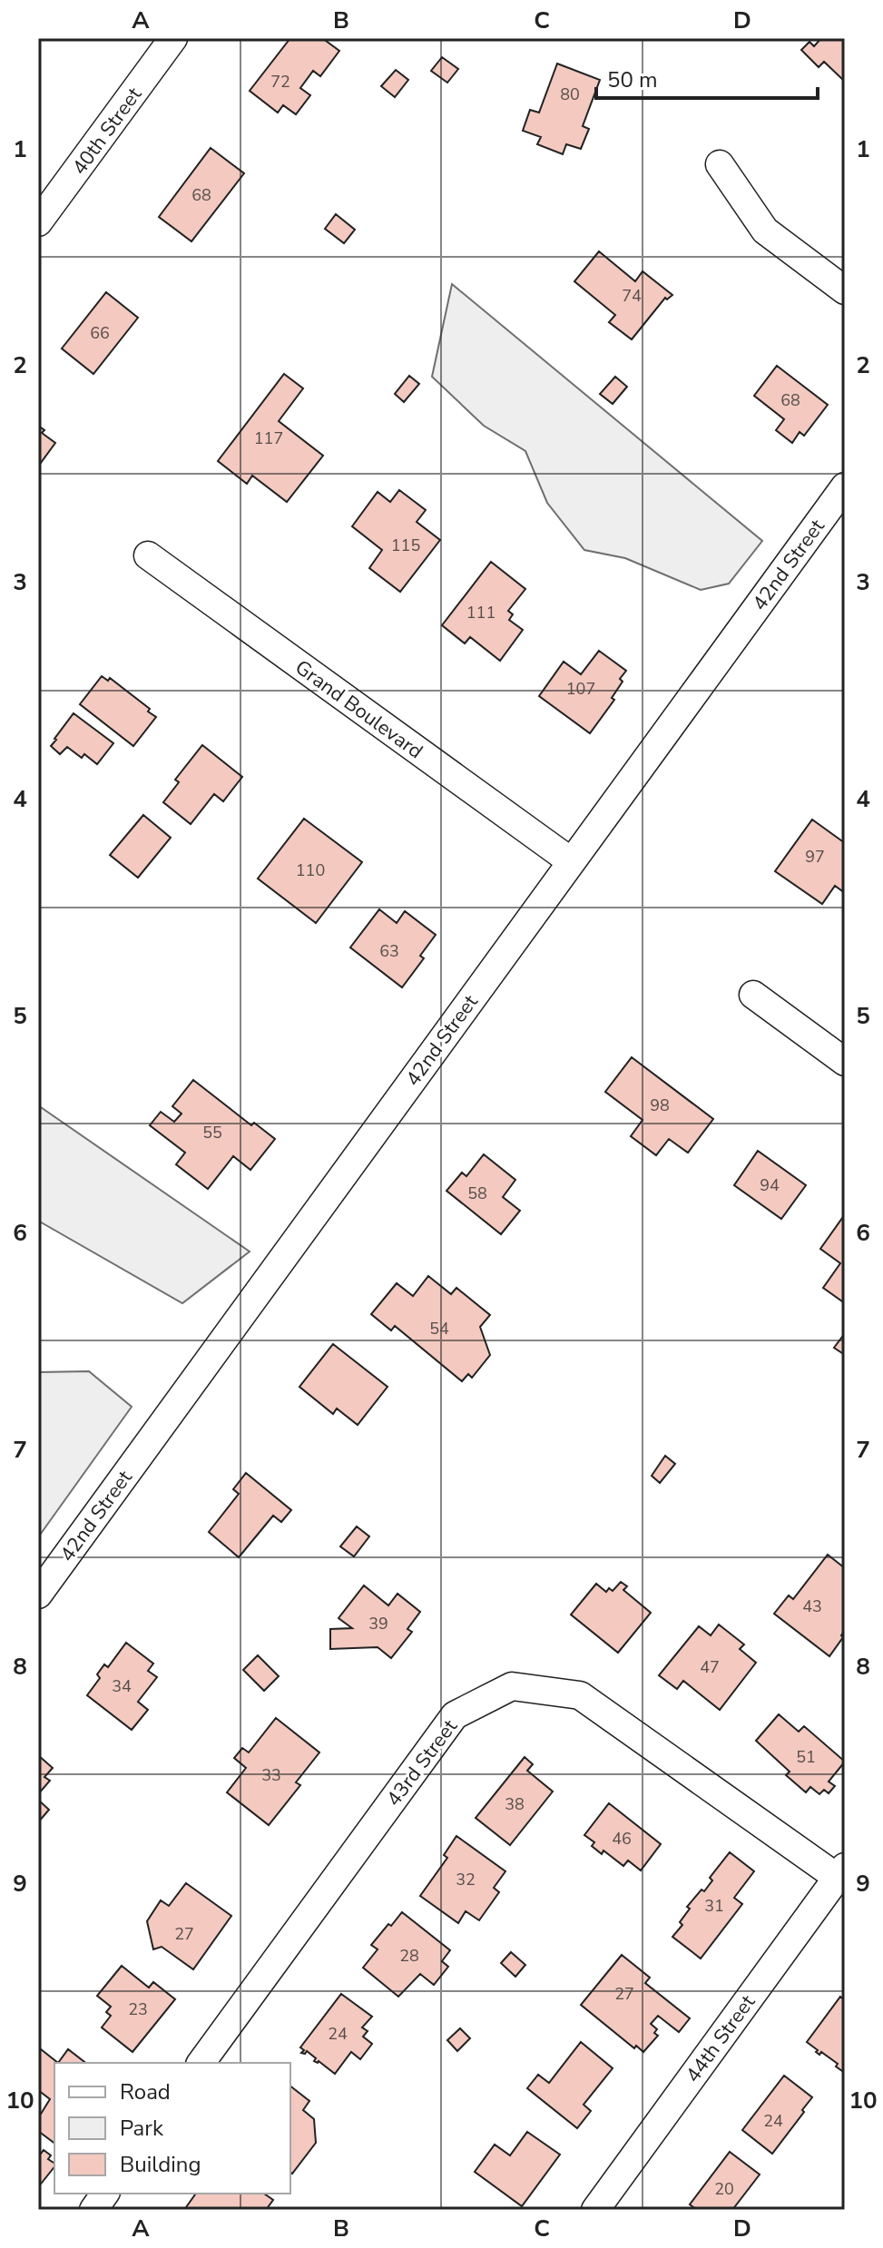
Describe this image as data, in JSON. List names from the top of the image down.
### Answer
{
  "streets": {
    "street": [
      "40th Street",
      "42nd Street",
      "Grand Boulevard",
      "43rd Street",
      "44th Street"
    ]
  },
  "crossings": [
    ["42nd Street", "Grand Boulevard"],
    ["43rd Street", "44th Street"]
  ],
  "house_numbers": [
    "72",
    "80",
    "68",
    "74",
    "66",
    "68",
    "117",
    "115",
    "111",
    "107",
    "97",
    "110",
    "63",
    "98",
    "55",
    "94",
    "58",
    "54",
    "43",
    "39",
    "47",
    "34",
    "51",
    "33",
    "38",
    "46",
    "32",
    "31",
    "27",
    "28",
    "27",
    "23",
    "24",
    "24",
    "20"
  ],
  "legend": ["Road", "Park", "Building"],
  "scale_bar": "50 m",
  "grid": {
    "columns": [
      "A",
      "B",
      "C",
      "D"
    ],
    "rows": [
      "1",
      "2",
      "3",
      "4",
      "5",
      "6",
      "7",
      "8",
      "9",
      "10"
    ]
  }
}
